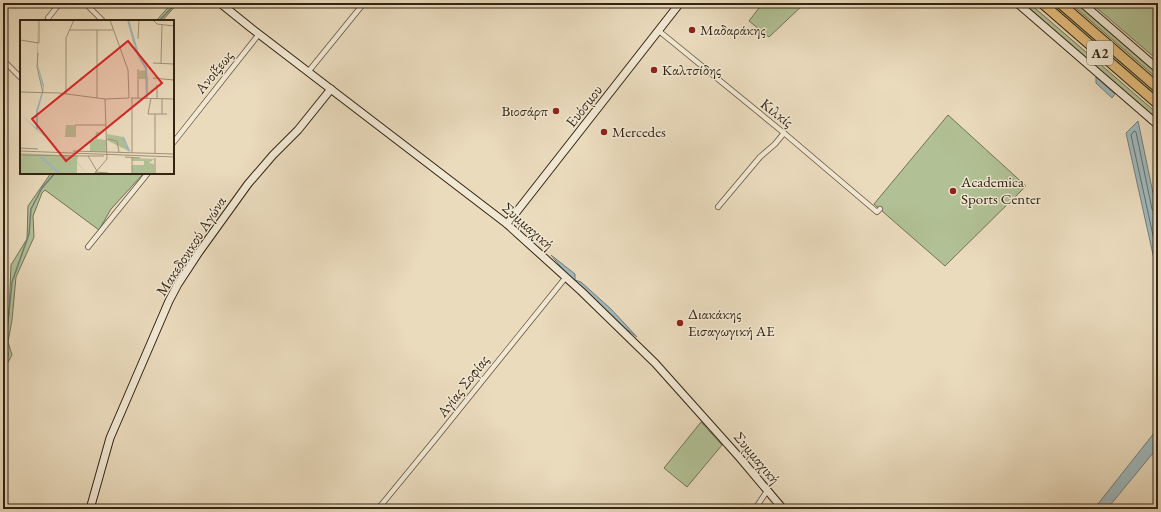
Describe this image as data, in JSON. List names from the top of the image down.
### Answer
{
  "streets": {
    "highway": ["Α2"],
    "main road": ["Ευόσμου", "Συμμαχική", "Μακεδονικού Αγώνα"],
    "street": ["Ανοίξεως", "Κιλκίς", "Αγίας Σοφίας"]
  },
  "crossings": [
    ["Ανοίξεως", "Συμμαχική"],
    ["Ευόσμου", "Κιλκίς"],
    ["Ευόσμου", "Συμμαχική"],
    ["Συμμαχική", "Μακεδονικού Αγώνα"],
    ["Συμμαχική", "Αγίας Σοφίας"]
  ],
  "places": [
    "Μαδαράκης",
    "Καλτσίδης",
    "Βιοσάρπ",
    "Mercedes",
    "Academica Sports Center",
    "Διακάκης Εισαγωγική ΑΕ"
  ]
}
